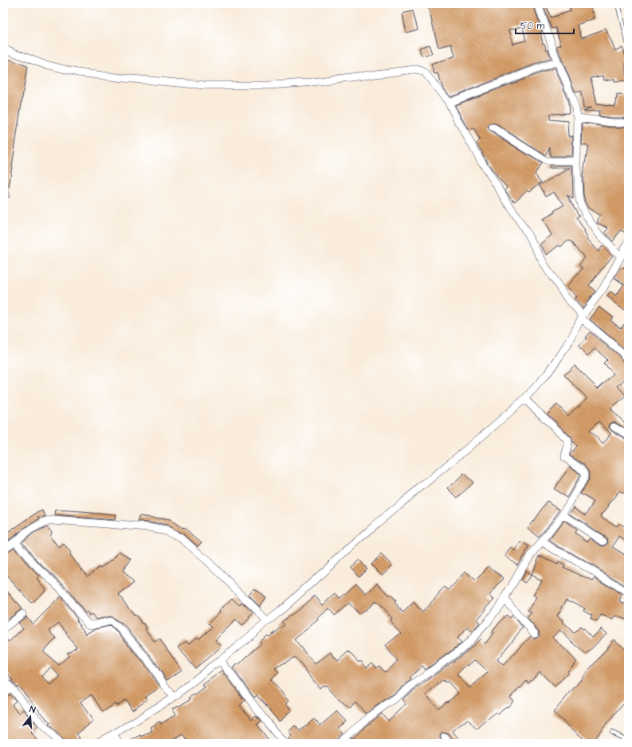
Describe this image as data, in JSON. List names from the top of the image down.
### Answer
{
  "scale_bar": "50 m",
  "north": "top"
}
